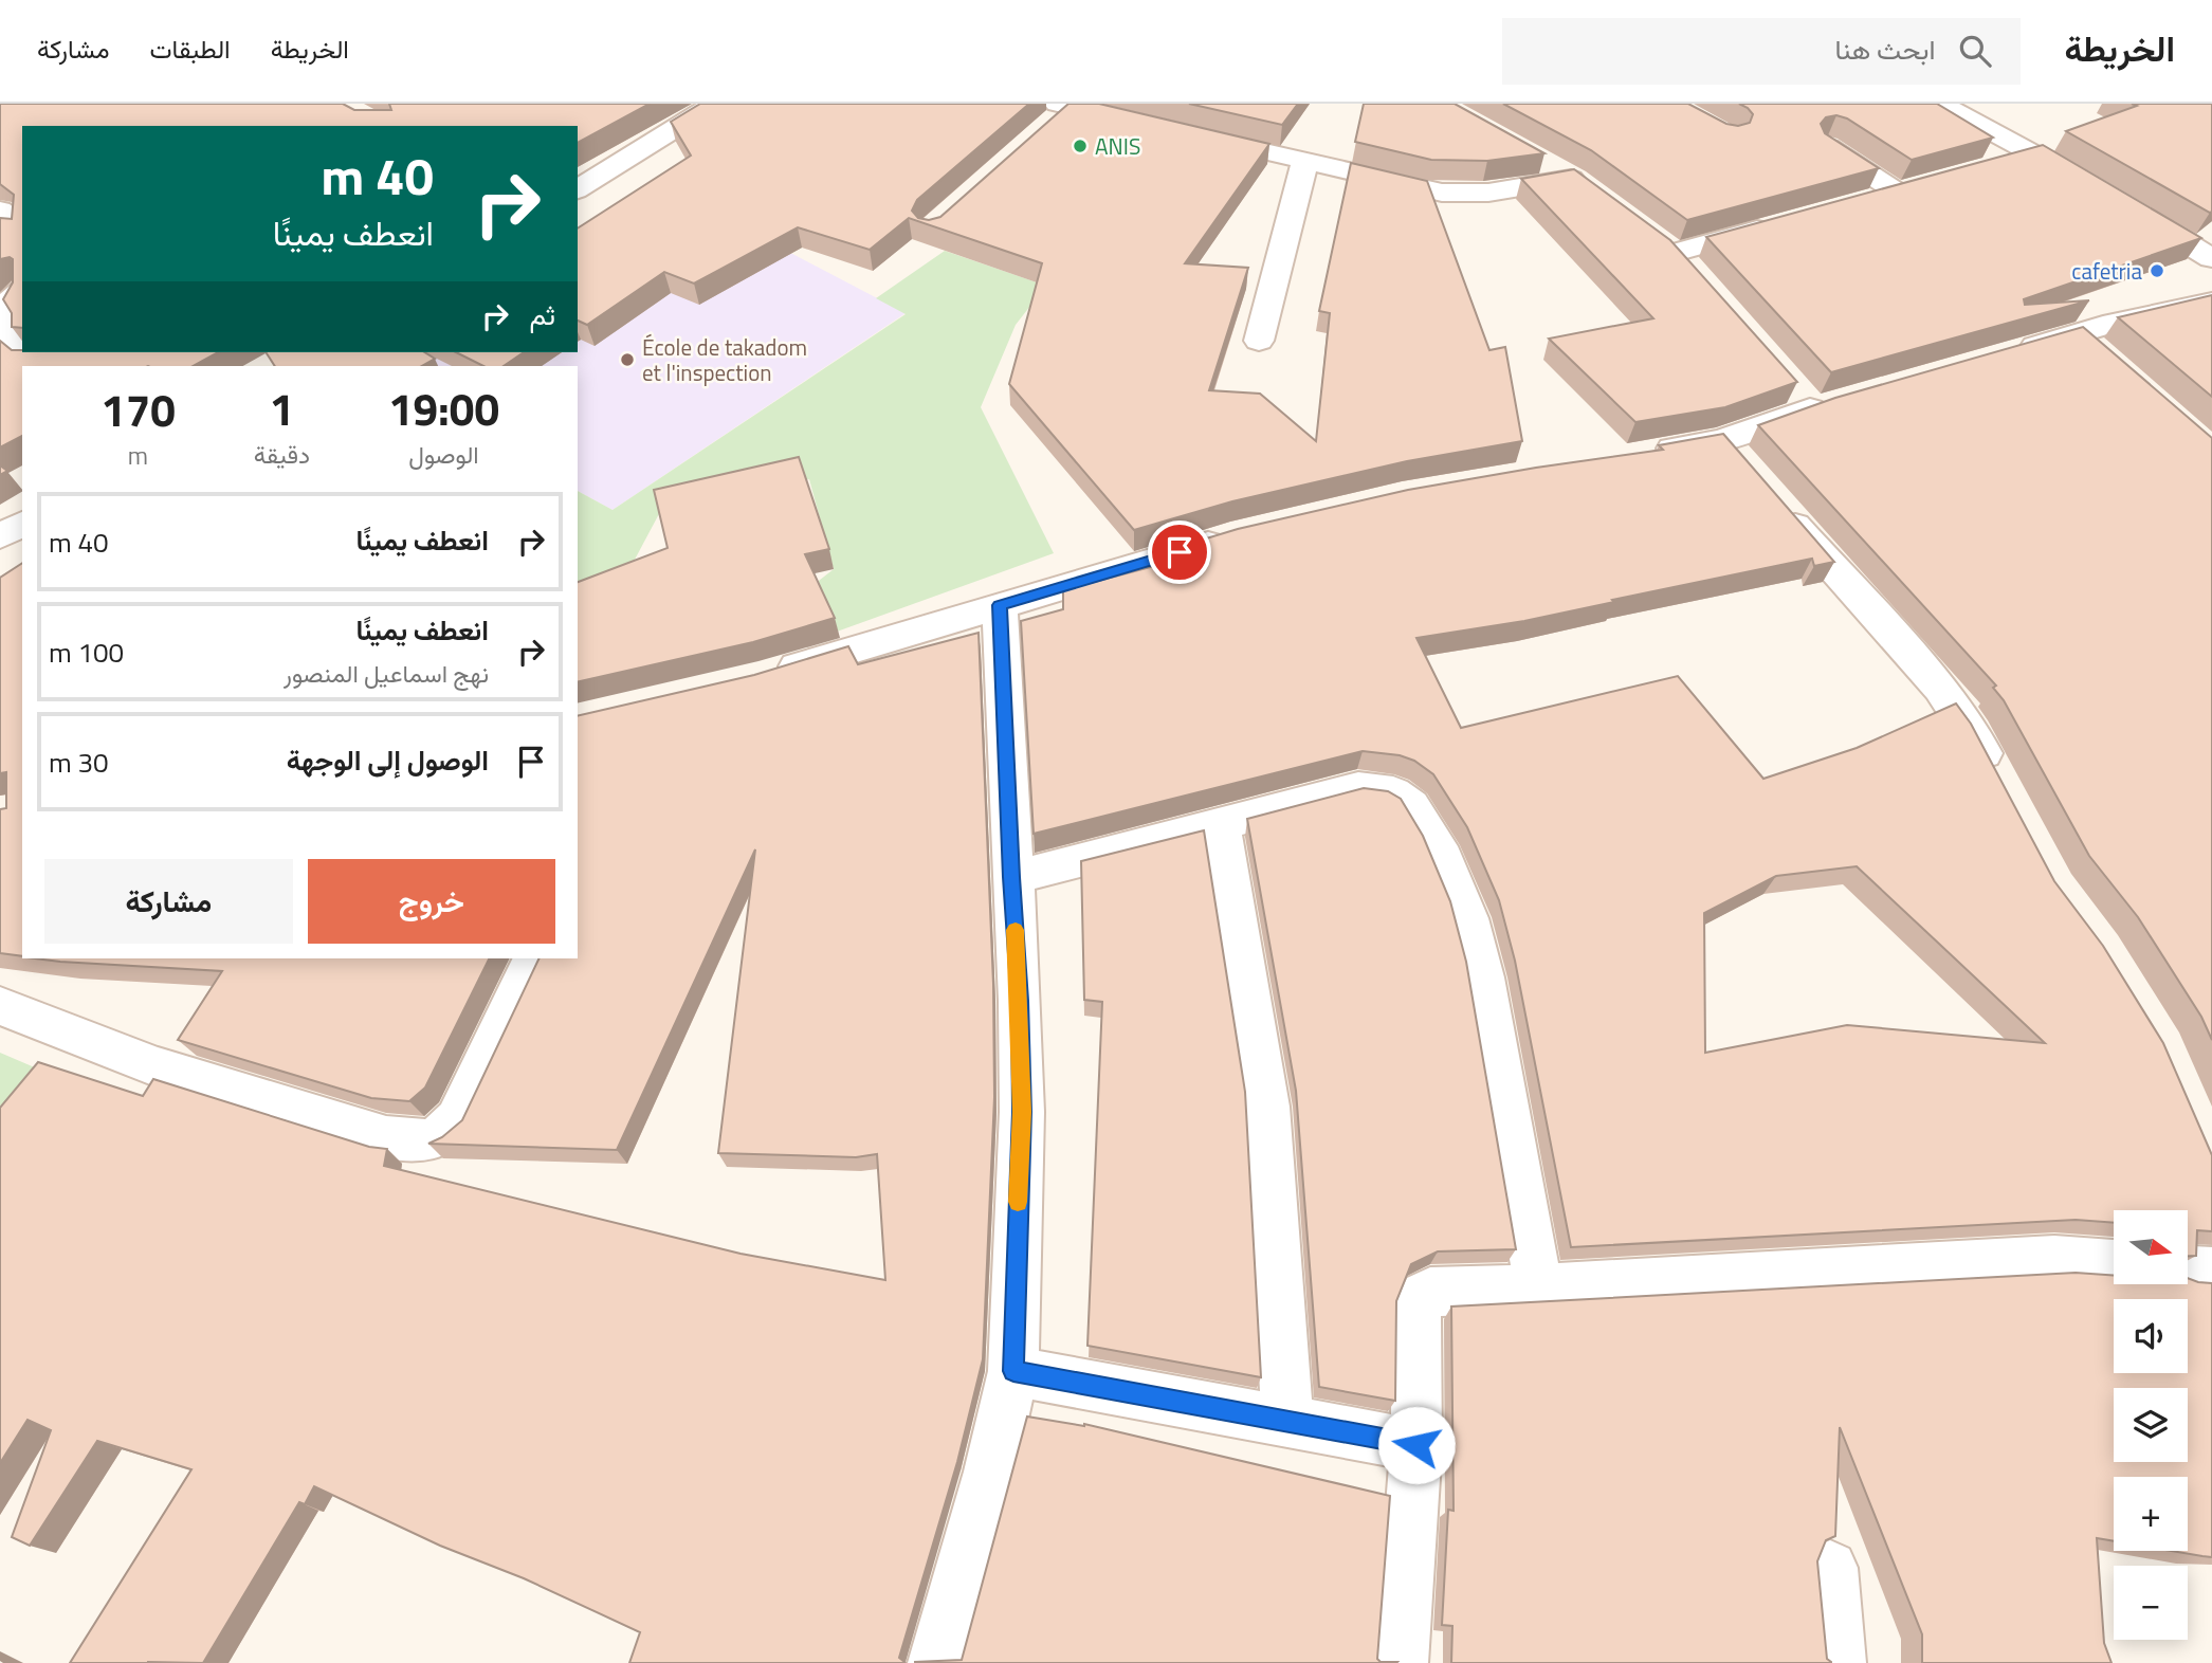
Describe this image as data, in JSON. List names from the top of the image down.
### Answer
{
  "places": ["ANIS", "cafetria", "École de takadom et l'inspection"],
  "north": "right",
  "page": {
    "header": "الخريطة",
    "search": "ابحث هنا",
    "nav": ["الخريطة", "الطبقات", "مشاركة"],
    "turn": ["40 m", "انعطف يمينًا"],
    "then": "ثم",
    "eta": [
      "19:00",
      "الوصول",
      "1",
      "دقيقة",
      "170",
      "m"
    ],
    "list": [
      {
        "name": "انعطف يمينًا",
        "value": "40 m"
      },
      {
        "name": "انعطف يمينًا",
        "note": "نهج اسماعيل المنصور",
        "value": "100 m"
      },
      {
        "name": "الوصول إلى الوجهة",
        "value": "30 m"
      }
    ],
    "buttons": ["خروج", "مشاركة"],
    "map_buttons": ["+", "−"]
  }
}
